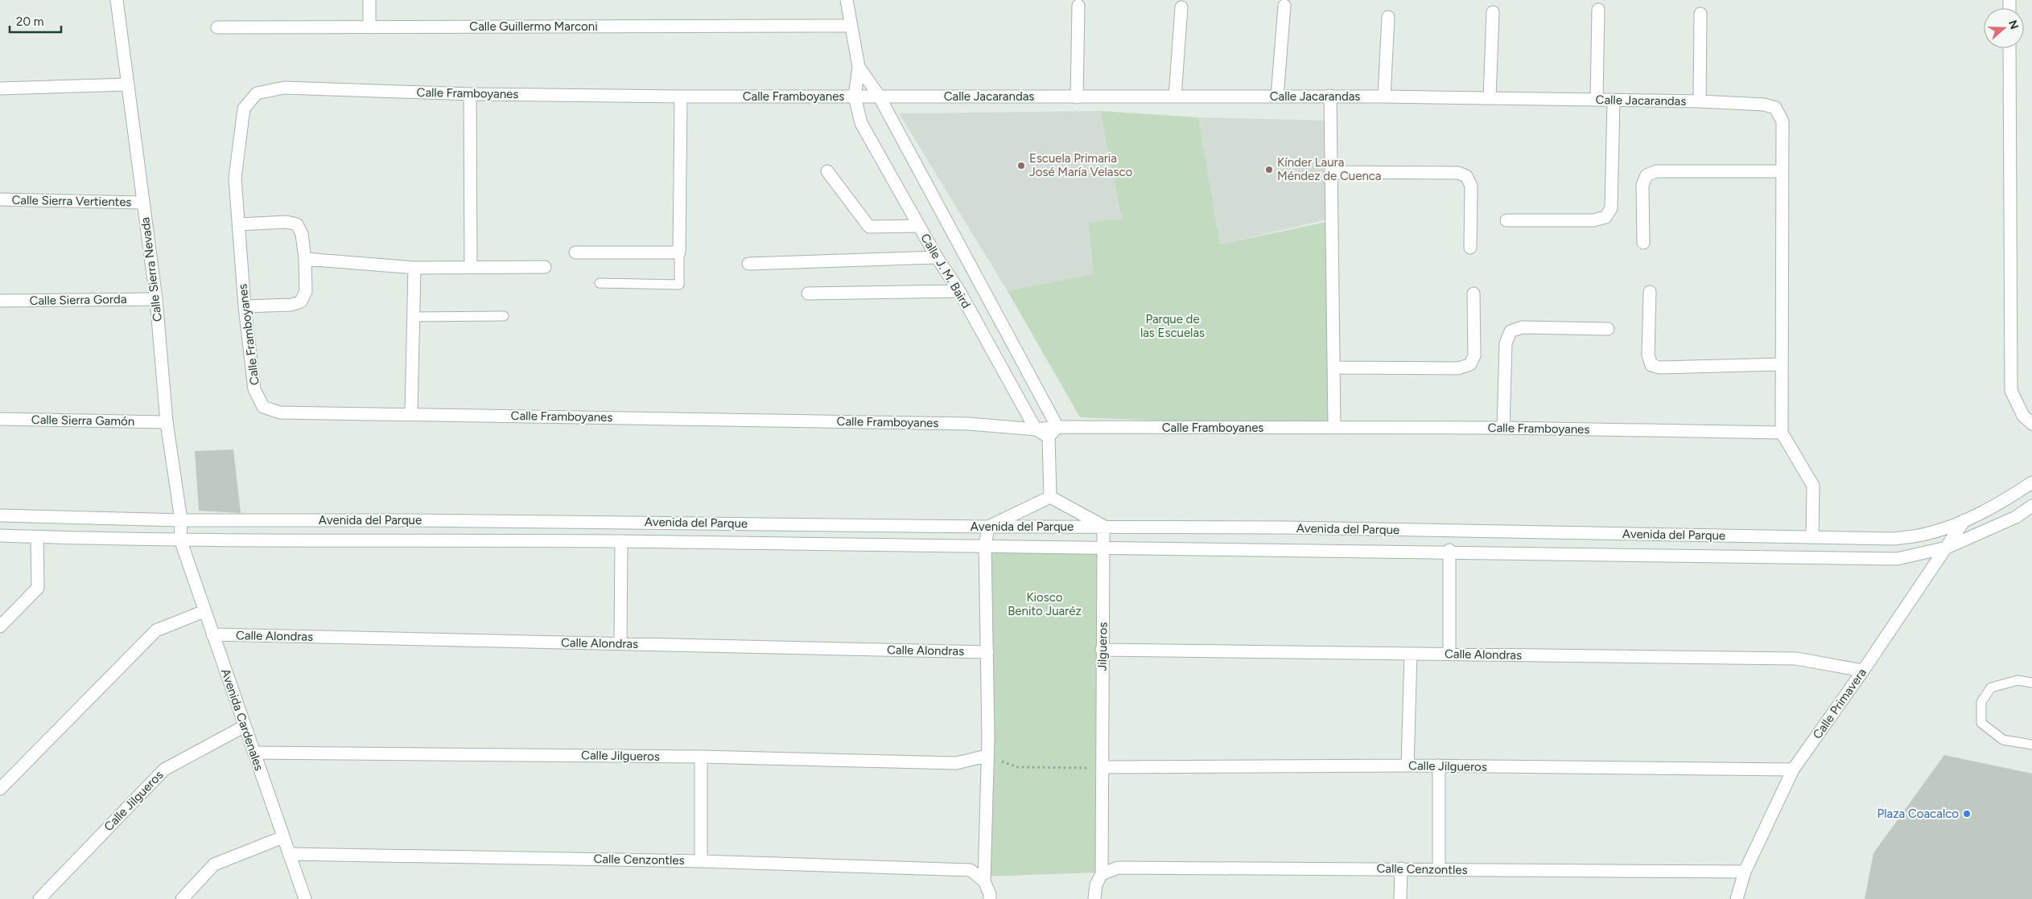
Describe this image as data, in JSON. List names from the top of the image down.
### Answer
{
  "streets": {
    "street": [
      "Calle Guillermo Marconi",
      "Calle Framboyanes",
      "Calle Jacarandas",
      "Calle Sierra Vertientes",
      "Calle Sierra Nevada",
      "Calle J. M. Baird",
      "Calle Sierra Gorda",
      "Calle Sierra Gamón",
      "Avenida del Parque",
      "Calle Alondras",
      "Jilgueros",
      "Calle Primavera",
      "Avenida Cardenales",
      "Calle Jilgueros",
      "Calle Cenzontles"
    ]
  },
  "crossings": [
    ["Calle Framboyanes", "Calle Jacarandas"],
    ["Calle Framboyanes", "Calle J. M. Baird"],
    ["Calle Jacarandas", "Calle J. M. Baird"],
    ["Calle Sierra Vertientes", "Calle Sierra Nevada"],
    ["Calle Sierra Nevada", "Calle Sierra Gorda"],
    ["Calle Sierra Nevada", "Calle Sierra Gamón"],
    ["Calle Sierra Nevada", "Avenida del Parque"],
    ["Calle Sierra Nevada", "Avenida Cardenales"],
    ["Avenida del Parque", "Jilgueros"],
    ["Avenida del Parque", "Calle Primavera"],
    ["Avenida del Parque", "Avenida Cardenales"],
    ["Calle Alondras", "Jilgueros"],
    ["Calle Alondras", "Calle Primavera"],
    ["Calle Alondras", "Avenida Cardenales"],
    ["Jilgueros", "Calle Jilgueros"],
    ["Jilgueros", "Calle Cenzontles"],
    ["Calle Primavera", "Calle Jilgueros"],
    ["Calle Primavera", "Calle Cenzontles"],
    ["Avenida Cardenales", "Calle Jilgueros"],
    ["Avenida Cardenales", "Calle Cenzontles"]
  ],
  "parks": ["Parque de las Escuelas", "Kiosco Benito Juaréz"],
  "places": ["Escuela Primaria José María Velasco", "Kínder Laura Méndez de Cuenca", "Plaza Coacalco"],
  "scale_bar": "20 m",
  "north": "right"
}
